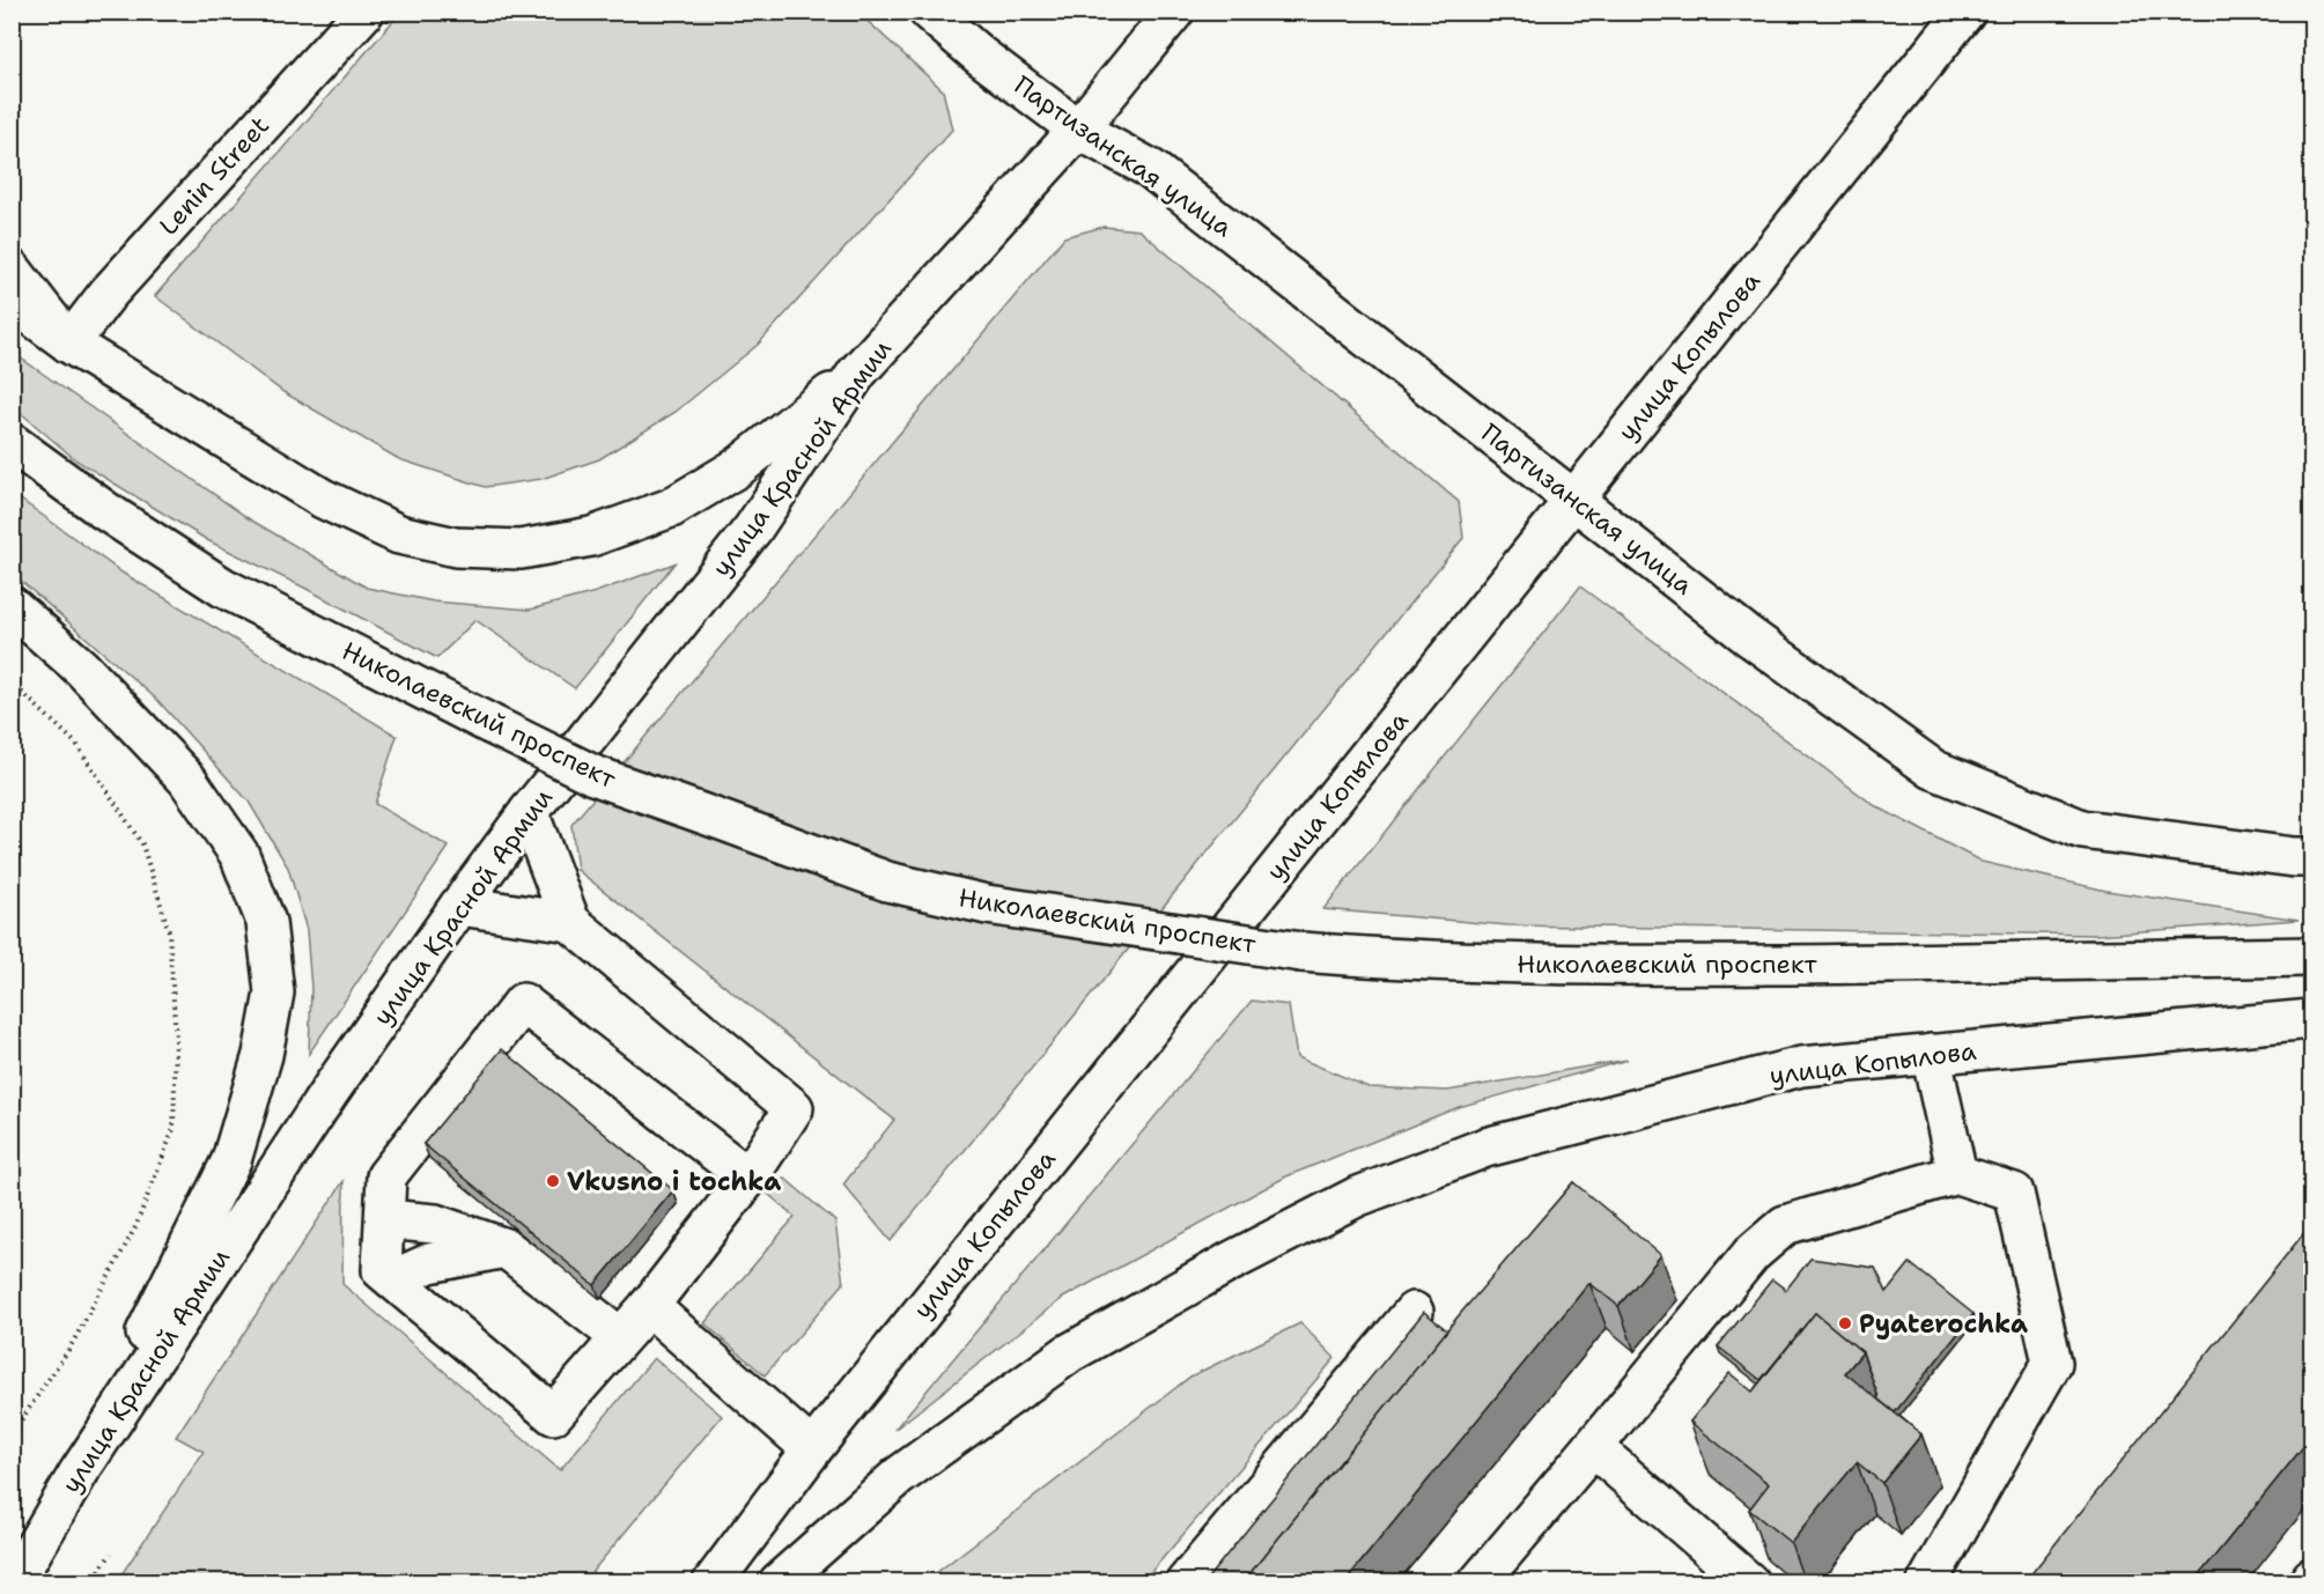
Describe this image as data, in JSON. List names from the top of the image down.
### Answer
{
  "streets": {
    "main road": [
      "Партизанская улица",
      "Lenin Street",
      "улица Копылова",
      "улица Красной Армии",
      "Николаевский проспект"
    ]
  },
  "crossings": [
    ["Партизанская улица", "улица Копылова"],
    ["Партизанская улица", "улица Красной Армии"]
  ],
  "places": ["Vkusno i tochka", "Pyaterochka"]
}
